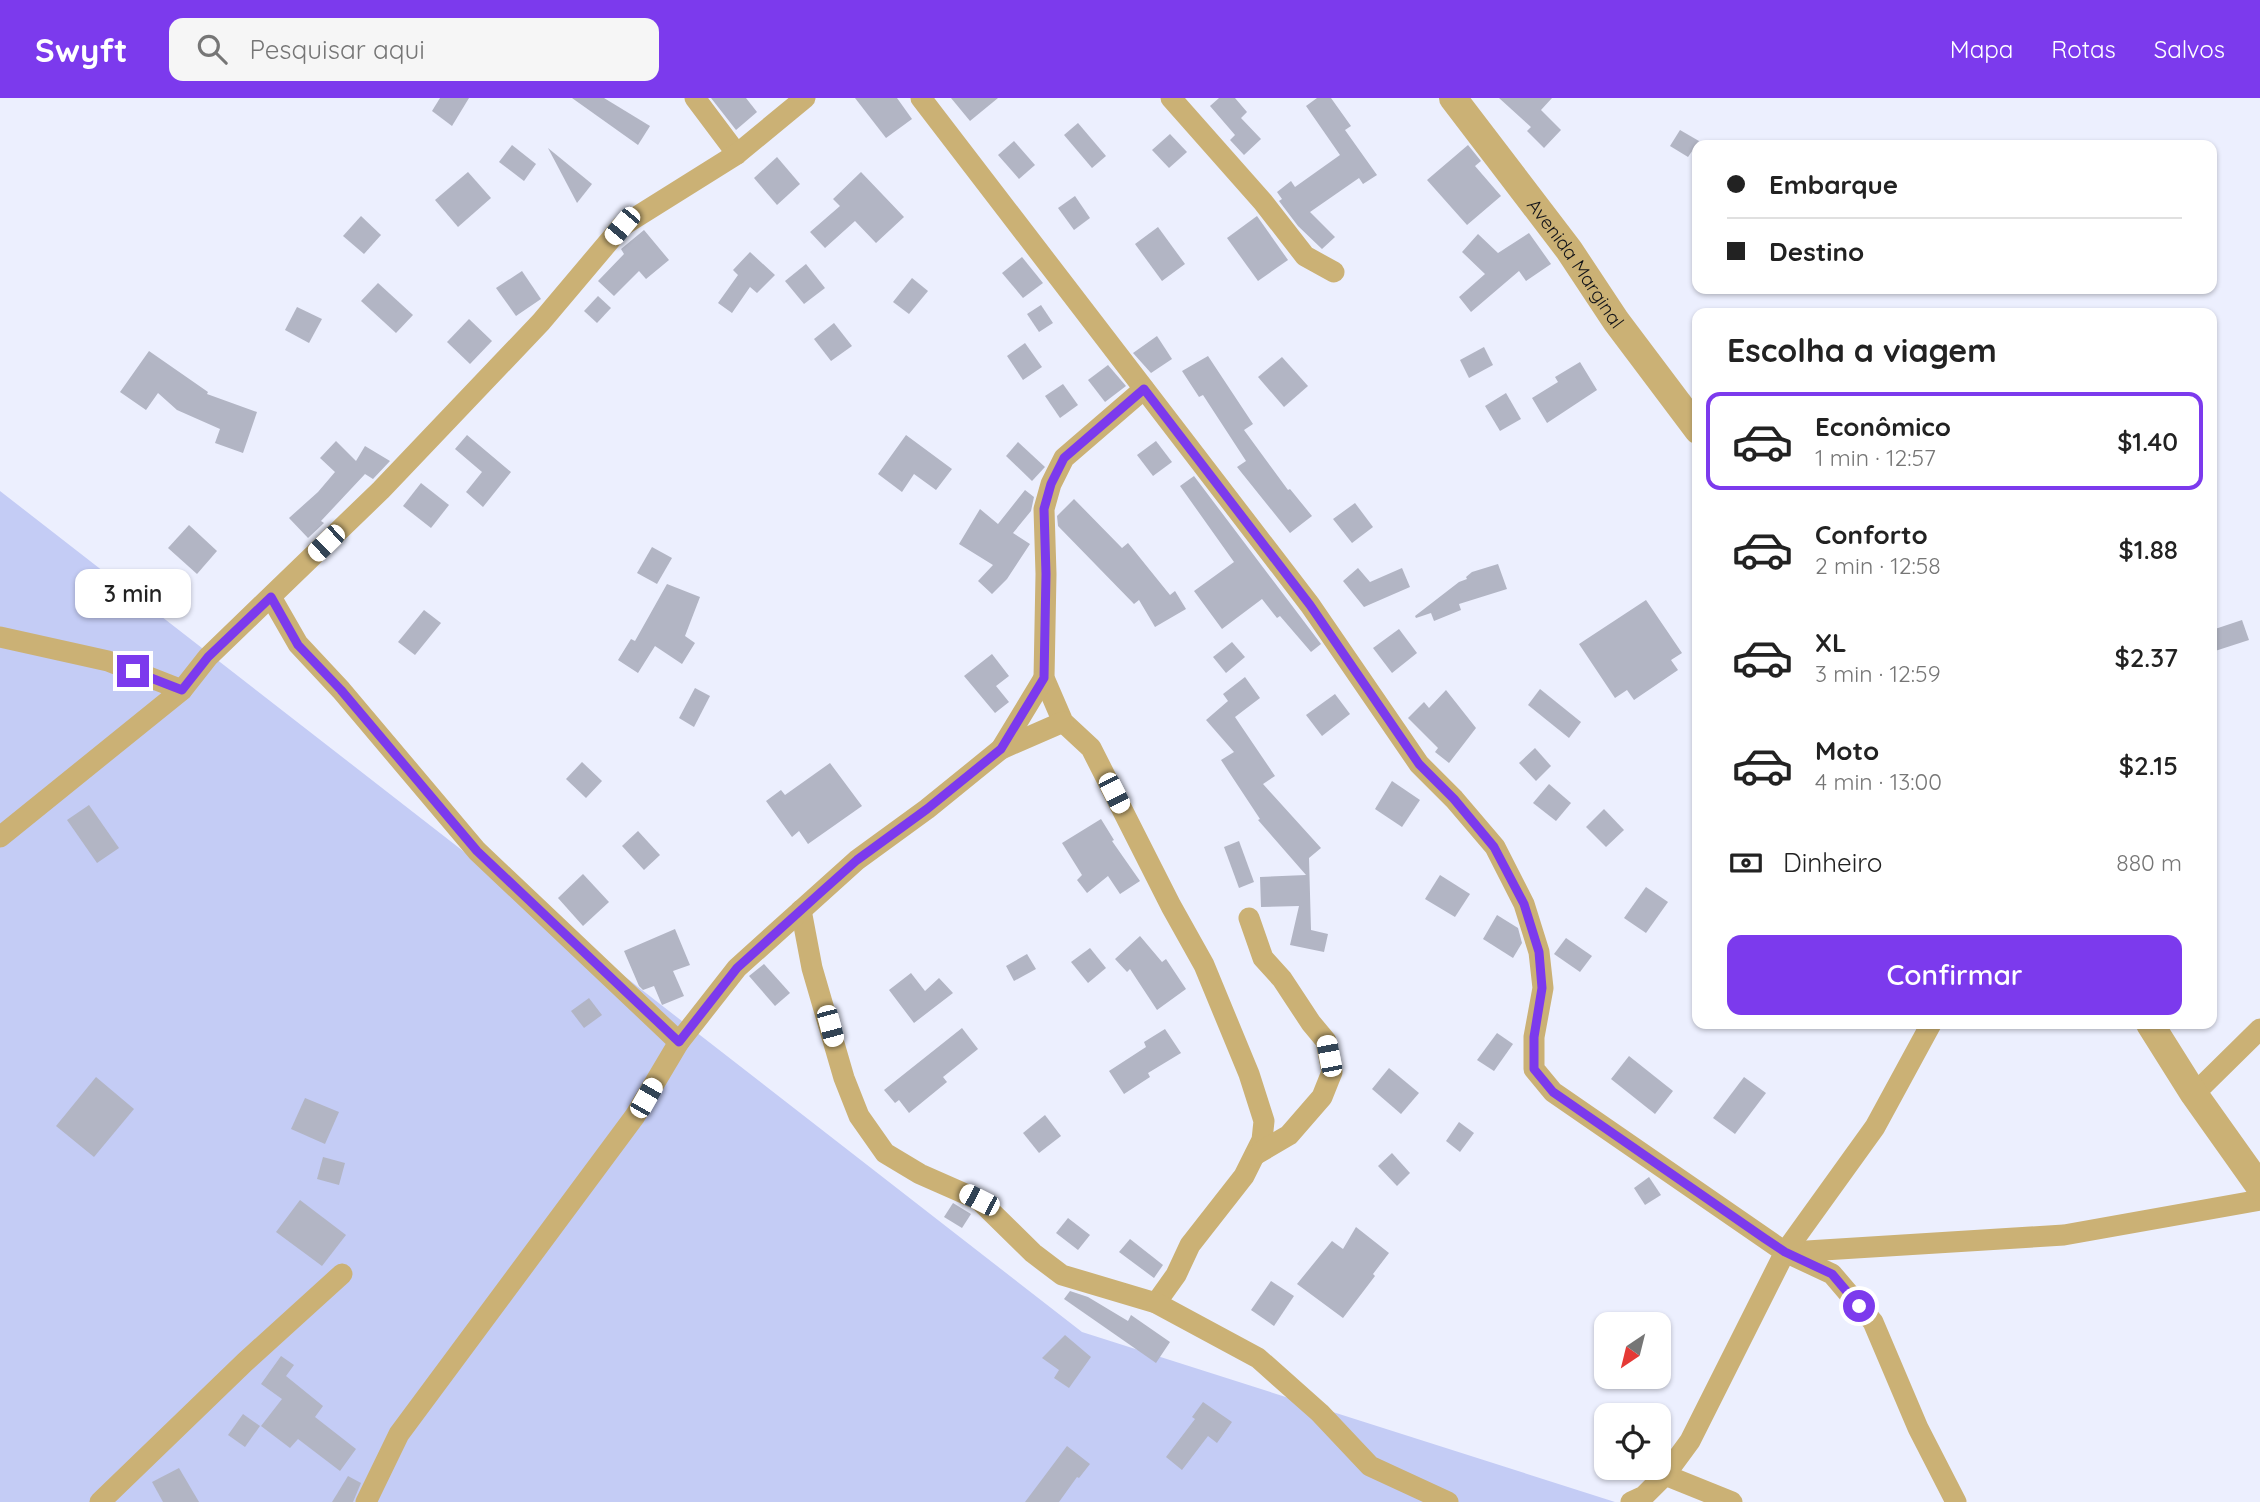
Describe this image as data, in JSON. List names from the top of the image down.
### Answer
{
  "streets": {
    "street": ["Avenida Marginal"]
  },
  "north": "bottom left",
  "page": {
    "header": "Swyft",
    "search": "Pesquisar aqui",
    "nav": ["Mapa", "Rotas", "Salvos"],
    "banner": ["Embarque", "Destino"],
    "heading": "Escolha a viagem",
    "list": [
      {
        "name": "Econômico",
        "note": "1 min · 12:57",
        "value": "$1.40"
      },
      {
        "name": "Conforto",
        "note": "2 min · 12:58",
        "value": "$1.88"
      },
      {
        "name": "XL",
        "note": "3 min · 12:59",
        "value": "$2.37"
      },
      {
        "name": "Moto",
        "note": "4 min · 13:00",
        "value": "$2.15"
      }
    ],
    "bubble": "3 min",
    "pay": ["Dinheiro", "880 m"],
    "buttons": "Confirmar"
  }
}
